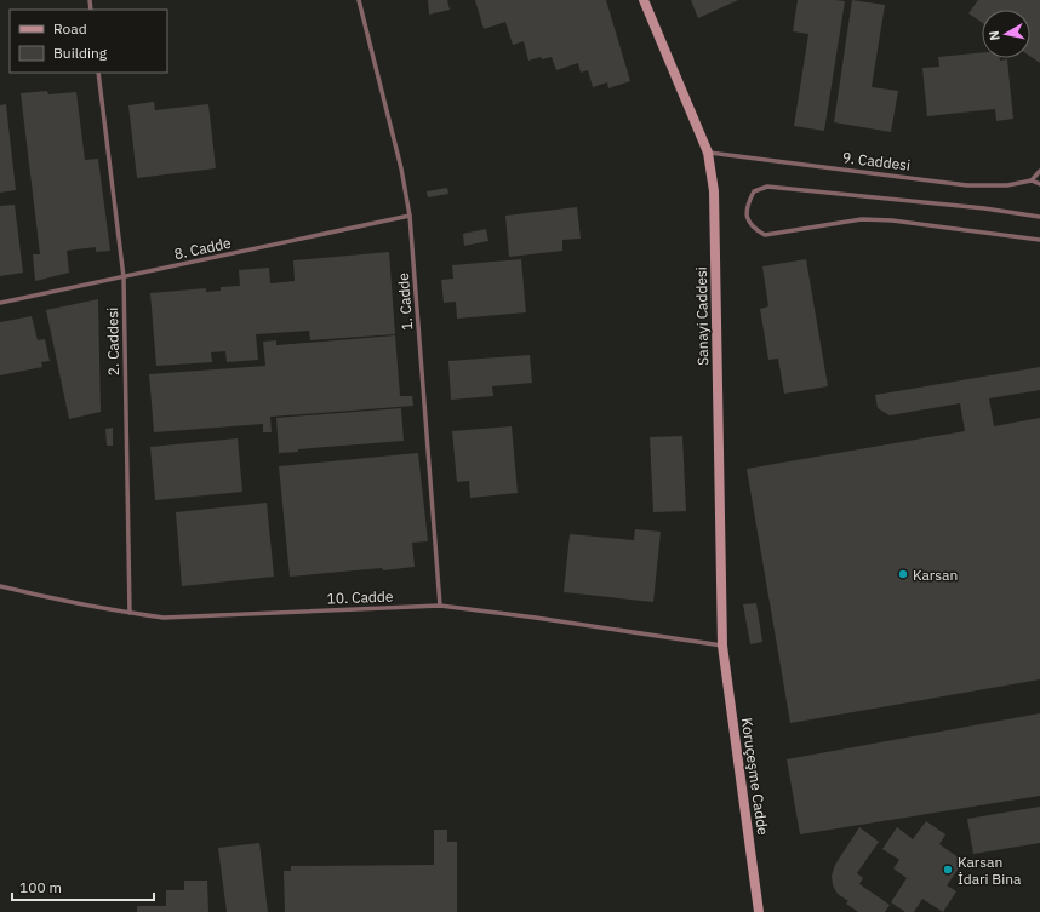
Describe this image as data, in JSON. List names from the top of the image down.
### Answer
{
  "streets": {
    "street": ["Sanayi Caddesi", "Koruçeşme Cadde"],
    "lane": [
      "9. Caddesi",
      "8. Cadde",
      "1. Cadde",
      "2. Caddesi",
      "10. Cadde"
    ]
  },
  "crossings": [
    ["9. Caddesi", "Sanayi Caddesi"],
    ["8. Cadde", "1. Cadde"],
    ["8. Cadde", "2. Caddesi"],
    ["1. Cadde", "10. Cadde"],
    ["Sanayi Caddesi", "10. Cadde"],
    ["Sanayi Caddesi", "Koruçeşme Cadde"],
    ["2. Caddesi", "10. Cadde"],
    ["10. Cadde", "Koruçeşme Cadde"]
  ],
  "places": ["Karsan", "Karsan İdari Bina"],
  "legend": ["Road", "Building"],
  "scale_bar": "100 m",
  "north": "left"
}
